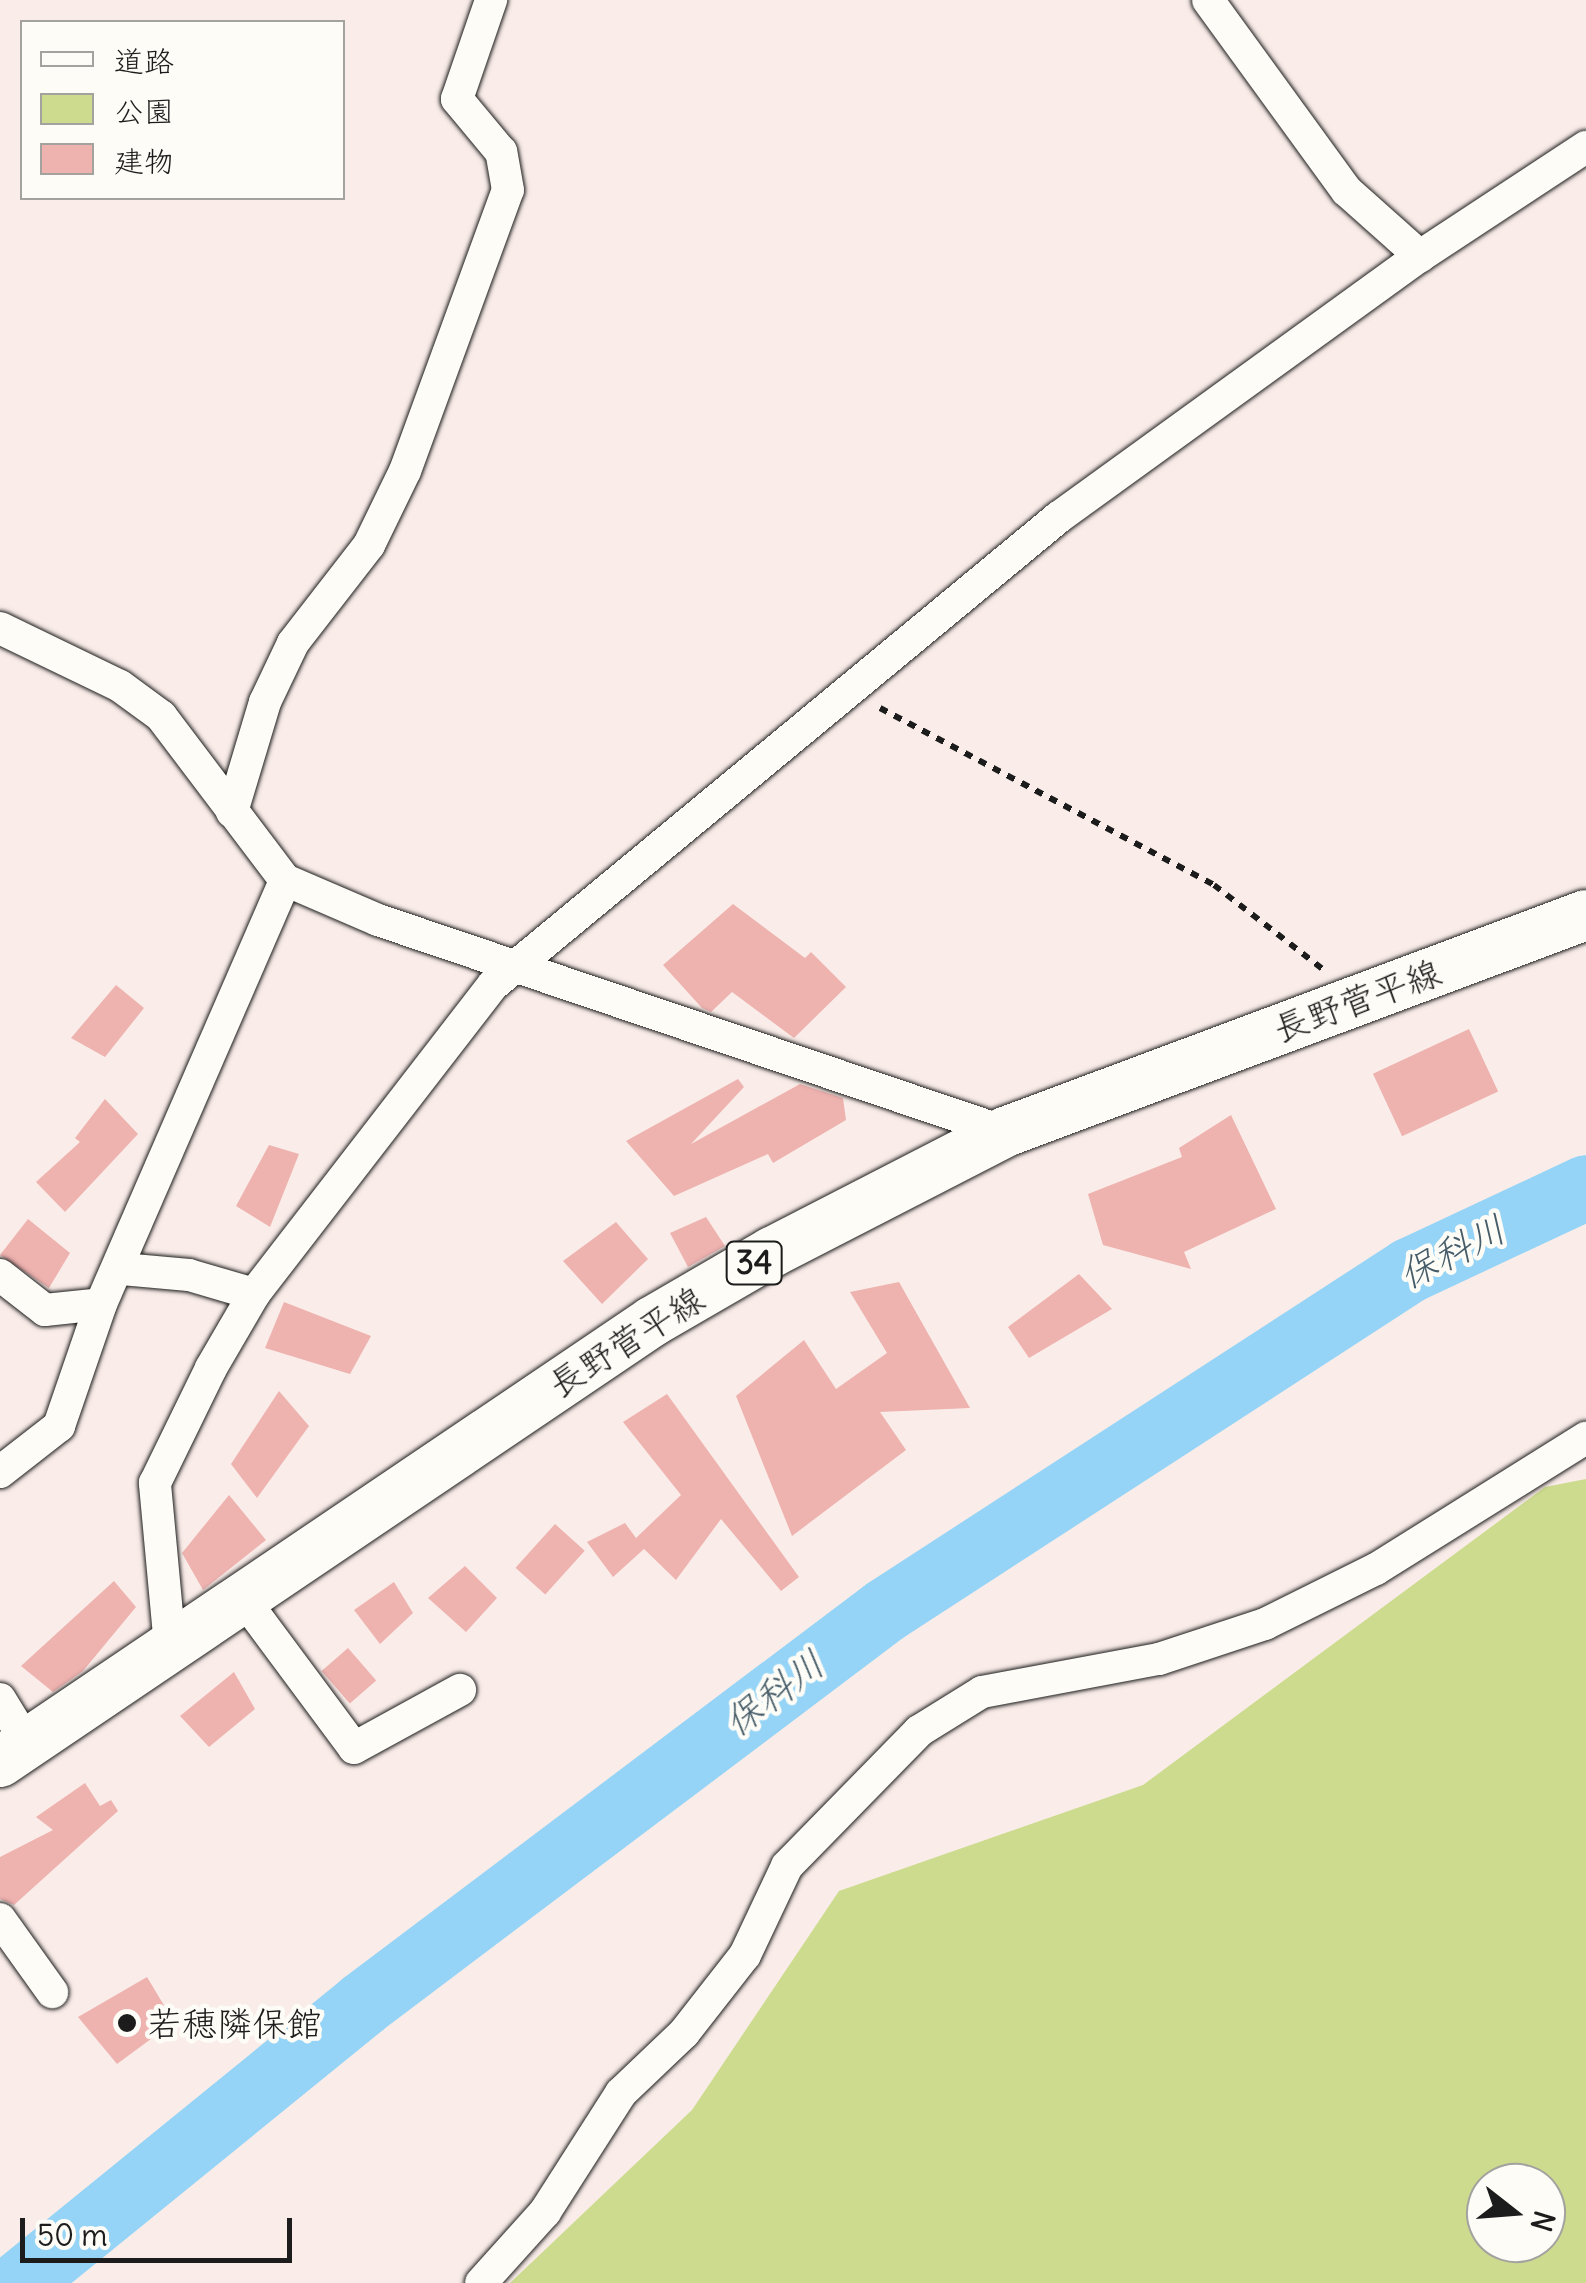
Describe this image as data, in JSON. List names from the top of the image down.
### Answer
{
  "streets": {
    "main road": ["長野菅平線", "34"]
  },
  "water": ["保科川"],
  "places": ["若穂隣保館"],
  "legend": ["道路", "公園", "建物"],
  "scale_bar": "50 m",
  "north": "right"
}
